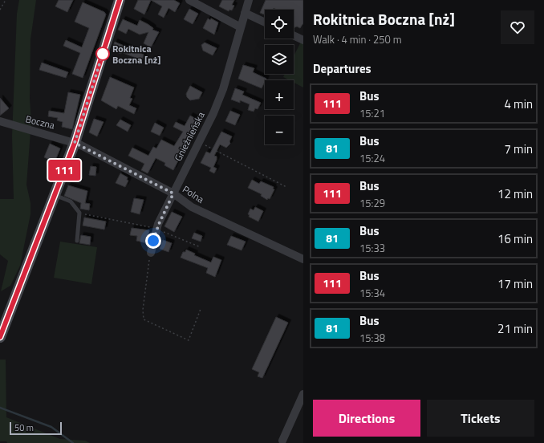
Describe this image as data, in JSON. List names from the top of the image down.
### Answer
{
  "streets": {
    "street": ["Boczna", "Gnieźnieńska", "Polna"]
  },
  "crossings": [
    ["Boczna", "Polna"],
    ["Gnieźnieńska", "Polna"]
  ],
  "places": ["Rokitnica Boczna [nż]"],
  "lines": ["bus line 111"],
  "scale_bar": "50 m",
  "page": {
    "on_map": "111",
    "heading": [
      ["Rokitnica Boczna [nż]", "Walk · 4 min · 250 m"],
      "Departures"
    ],
    "map_buttons": ["+", "−"],
    "list": [
      {
        "mark": "111",
        "name": "Bus",
        "note": "15:21",
        "value": "4 min"
      },
      {
        "mark": "81",
        "name": "Bus",
        "note": "15:24",
        "value": "7 min"
      },
      {
        "mark": "111",
        "name": "Bus",
        "note": "15:29",
        "value": "12 min"
      },
      {
        "mark": "81",
        "name": "Bus",
        "note": "15:33",
        "value": "16 min"
      },
      {
        "mark": "111",
        "name": "Bus",
        "note": "15:34",
        "value": "17 min"
      },
      {
        "mark": "81",
        "name": "Bus",
        "note": "15:38",
        "value": "21 min"
      }
    ],
    "buttons": ["Directions", "Tickets"],
    "scale": "50 m"
  }
}
